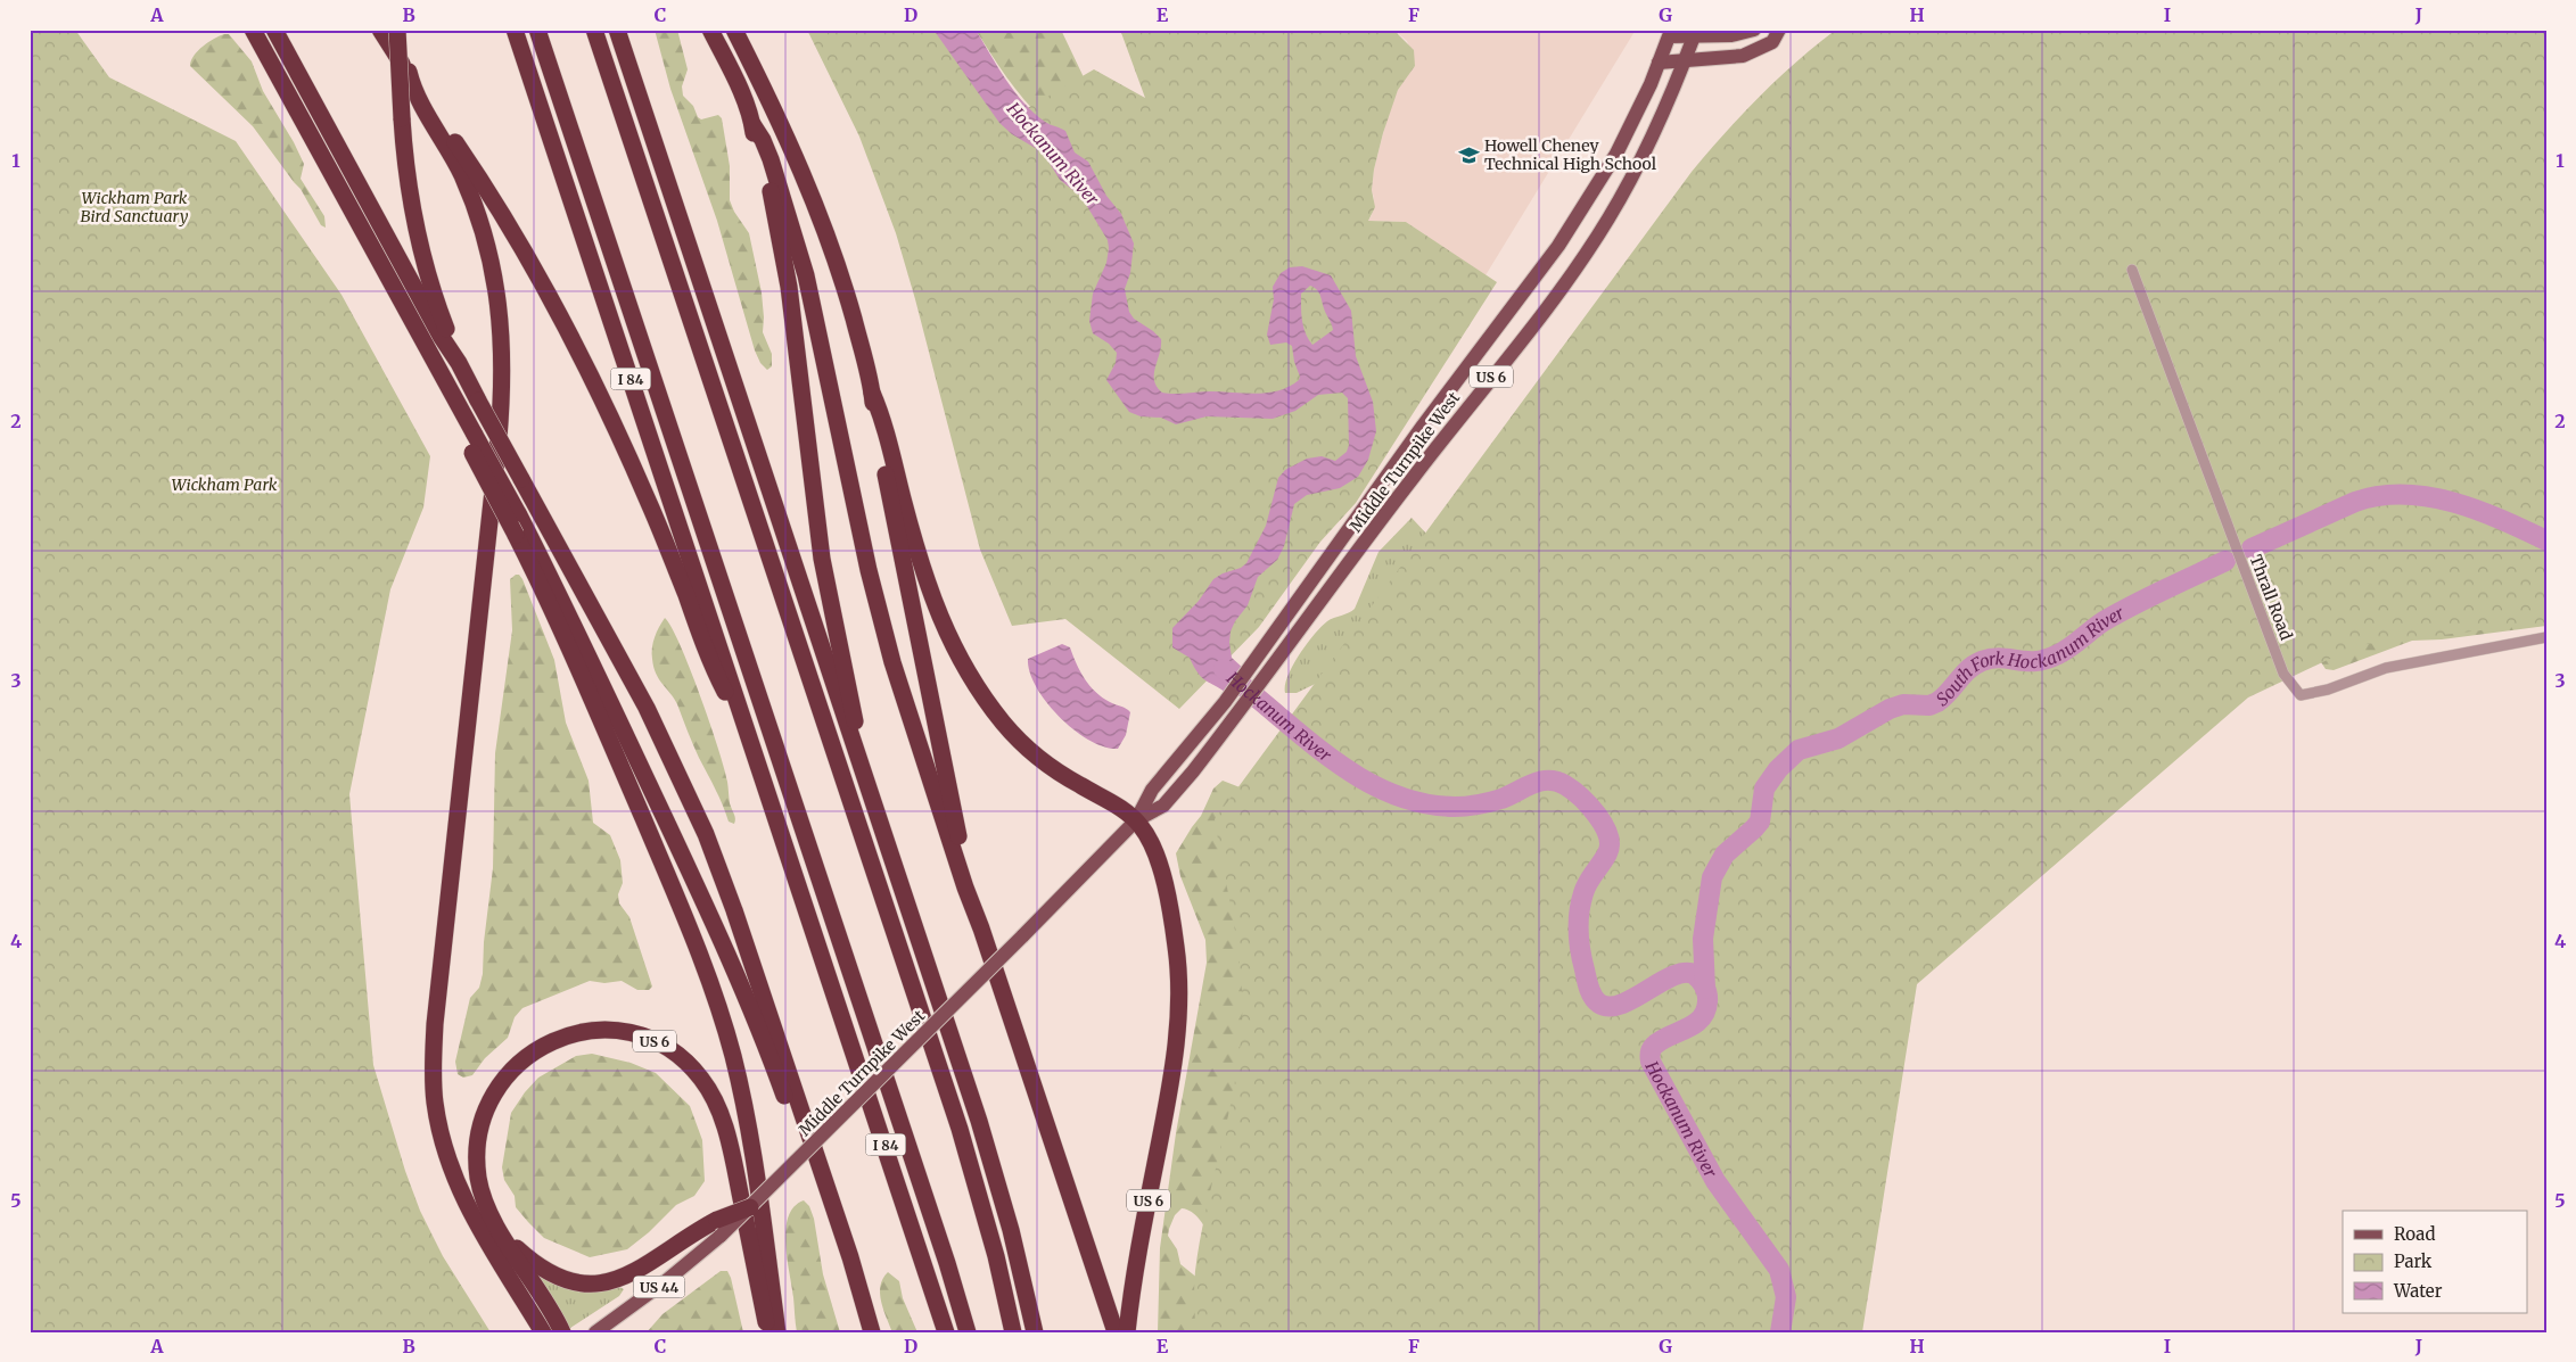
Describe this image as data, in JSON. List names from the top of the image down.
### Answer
{
  "streets": {
    "highway": ["US 6", "I 84"],
    "main road": ["Middle Turnpike West", "US 44"],
    "street": ["Thrall Road"]
  },
  "crossings": [
    ["US 6", "Middle Turnpike West"],
    ["US 6", "US 44"]
  ],
  "water": ["Hockanum River", "South Fork Hockanum River"],
  "parks": ["Wickham Park Bird Sanctuary", "Wickham Park"],
  "places": {
    "school or university": ["Howell Cheney Technical High School"]
  },
  "legend": ["Road", "Park", "Water"],
  "grid": {
    "columns": [
      "A",
      "B",
      "C",
      "D",
      "E",
      "F",
      "G",
      "H",
      "I",
      "J"
    ],
    "rows": [
      "1",
      "2",
      "3",
      "4",
      "5"
    ]
  }
}
